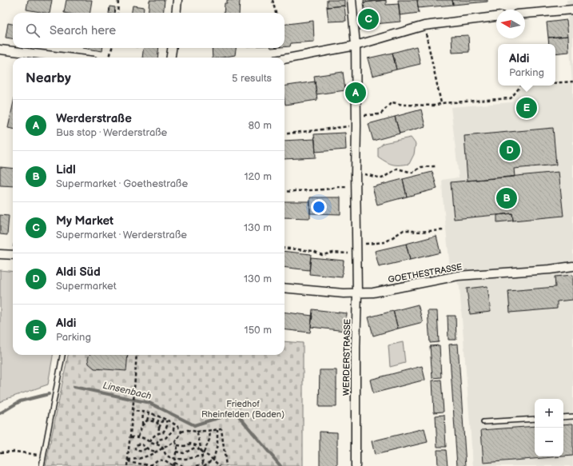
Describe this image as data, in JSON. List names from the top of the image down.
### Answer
{
  "streets": {
    "street": ["GOETHESTRASSE", "WERDERSTRASSE"]
  },
  "crossings": [
    ["GOETHESTRASSE", "WERDERSTRASSE"]
  ],
  "water": ["Linsenbach"],
  "parks": ["Friedhof Rheinfelden (Baden)"],
  "north": "left",
  "page": {
    "pins": [
      "C",
      "A",
      "E",
      "D",
      "B"
    ],
    "search": "Search here",
    "popup": ["Aldi", "Parking"],
    "heading": ["Nearby", "5 results"],
    "list": [
      {
        "mark": "A",
        "name": "Werderstraße",
        "note": "Bus stop · Werderstraße",
        "value": "80 m"
      },
      {
        "mark": "B",
        "name": "Lidl",
        "note": "Supermarket · Goethestraße",
        "value": "120 m"
      },
      {
        "mark": "C",
        "name": "My Market",
        "note": "Supermarket · Werderstraße",
        "value": "130 m"
      },
      {
        "mark": "D",
        "name": "Aldi Süd",
        "note": "Supermarket",
        "value": "130 m"
      },
      {
        "mark": "E",
        "name": "Aldi",
        "note": "Parking",
        "value": "150 m"
      }
    ],
    "map_buttons": ["+", "−"]
  }
}
